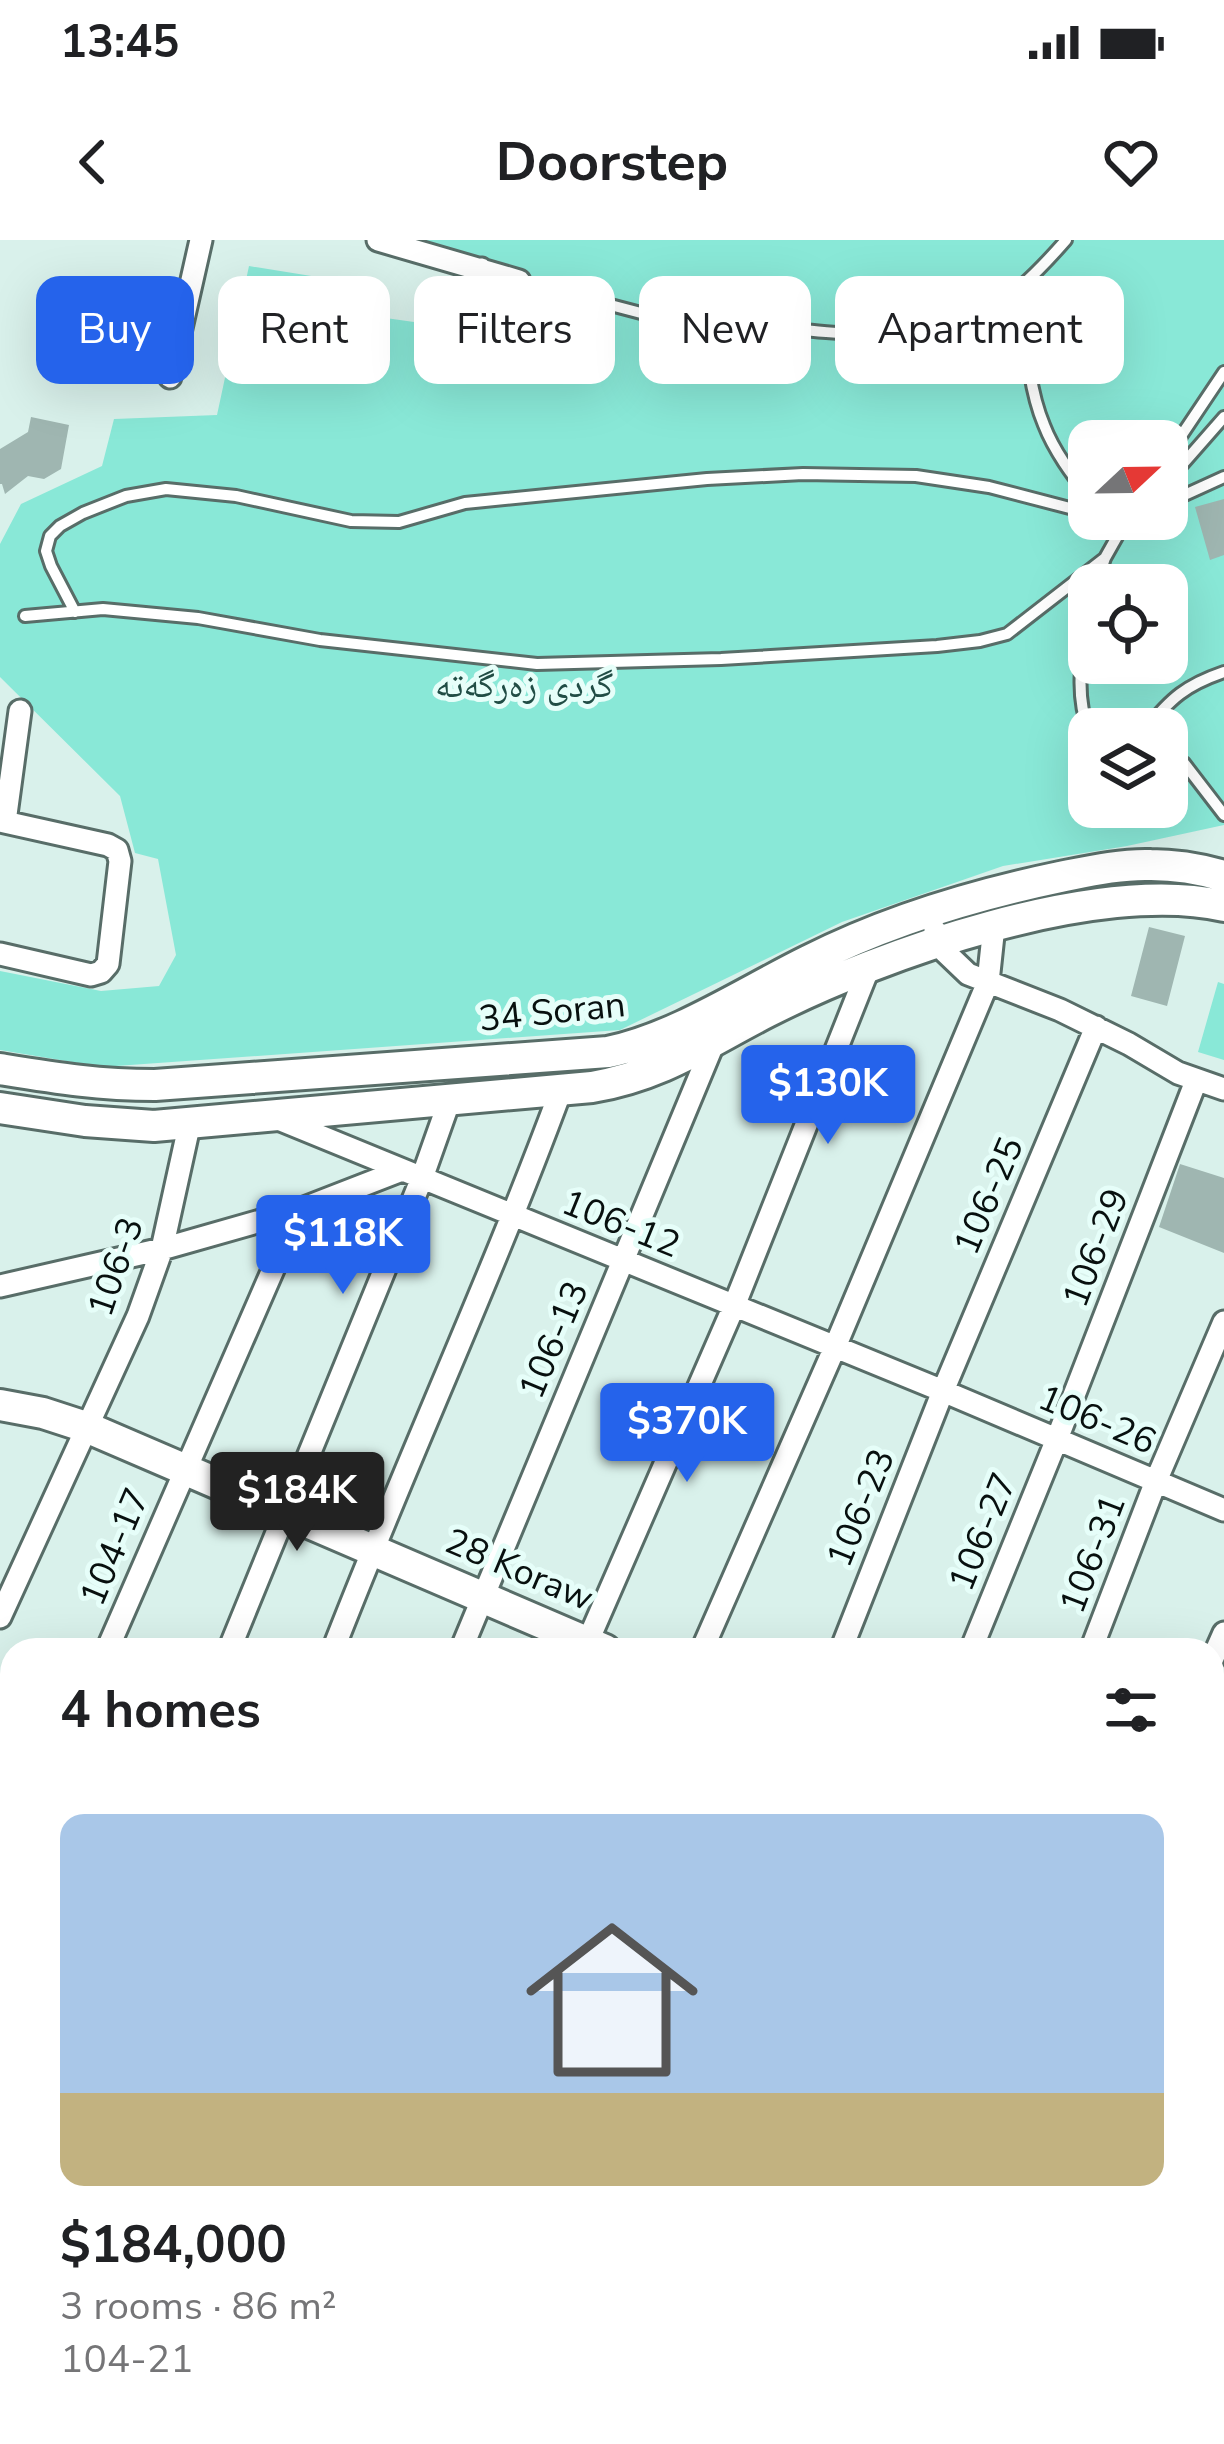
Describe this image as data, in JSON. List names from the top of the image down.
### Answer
{
  "streets": {
    "main road": ["34 Soran", "28 Koraw"],
    "street": [
      "106-25",
      "106-12",
      "106-29",
      "106-3",
      "106-13",
      "106-26",
      "106-23",
      "106-27",
      "104-17",
      "106-31"
    ]
  },
  "crossings": [
    ["34 Soran", "106-12"],
    ["34 Soran", "106-3"],
    ["34 Soran", "106-13"],
    ["106-25", "106-12"],
    ["106-25", "106-26"],
    ["106-25", "106-23"],
    ["106-12", "106-13"],
    ["106-12", "106-26"],
    ["106-12", "106-23"],
    ["106-29", "106-26"],
    ["106-29", "106-27"],
    ["106-3", "28 Koraw"],
    ["106-13", "28 Koraw"],
    ["106-26", "106-23"],
    ["106-26", "106-27"],
    ["106-26", "106-31"],
    ["104-17", "28 Koraw"]
  ],
  "parks": ["گردی زەرگەتە"],
  "north": "right",
  "page": {
    "status": "13:45",
    "header": "Doorstep",
    "chip": [
      "Buy",
      "Rent",
      "Filters",
      "New",
      "Apartment"
    ],
    "price": [
      "$130K",
      "$118K",
      "$370K",
      "$184K"
    ],
    "heading": "4 homes",
    "list": [
      {
        "name": "$184,000",
        "note": "3 rooms · 86 m² · 104-21"
      }
    ]
  }
}
